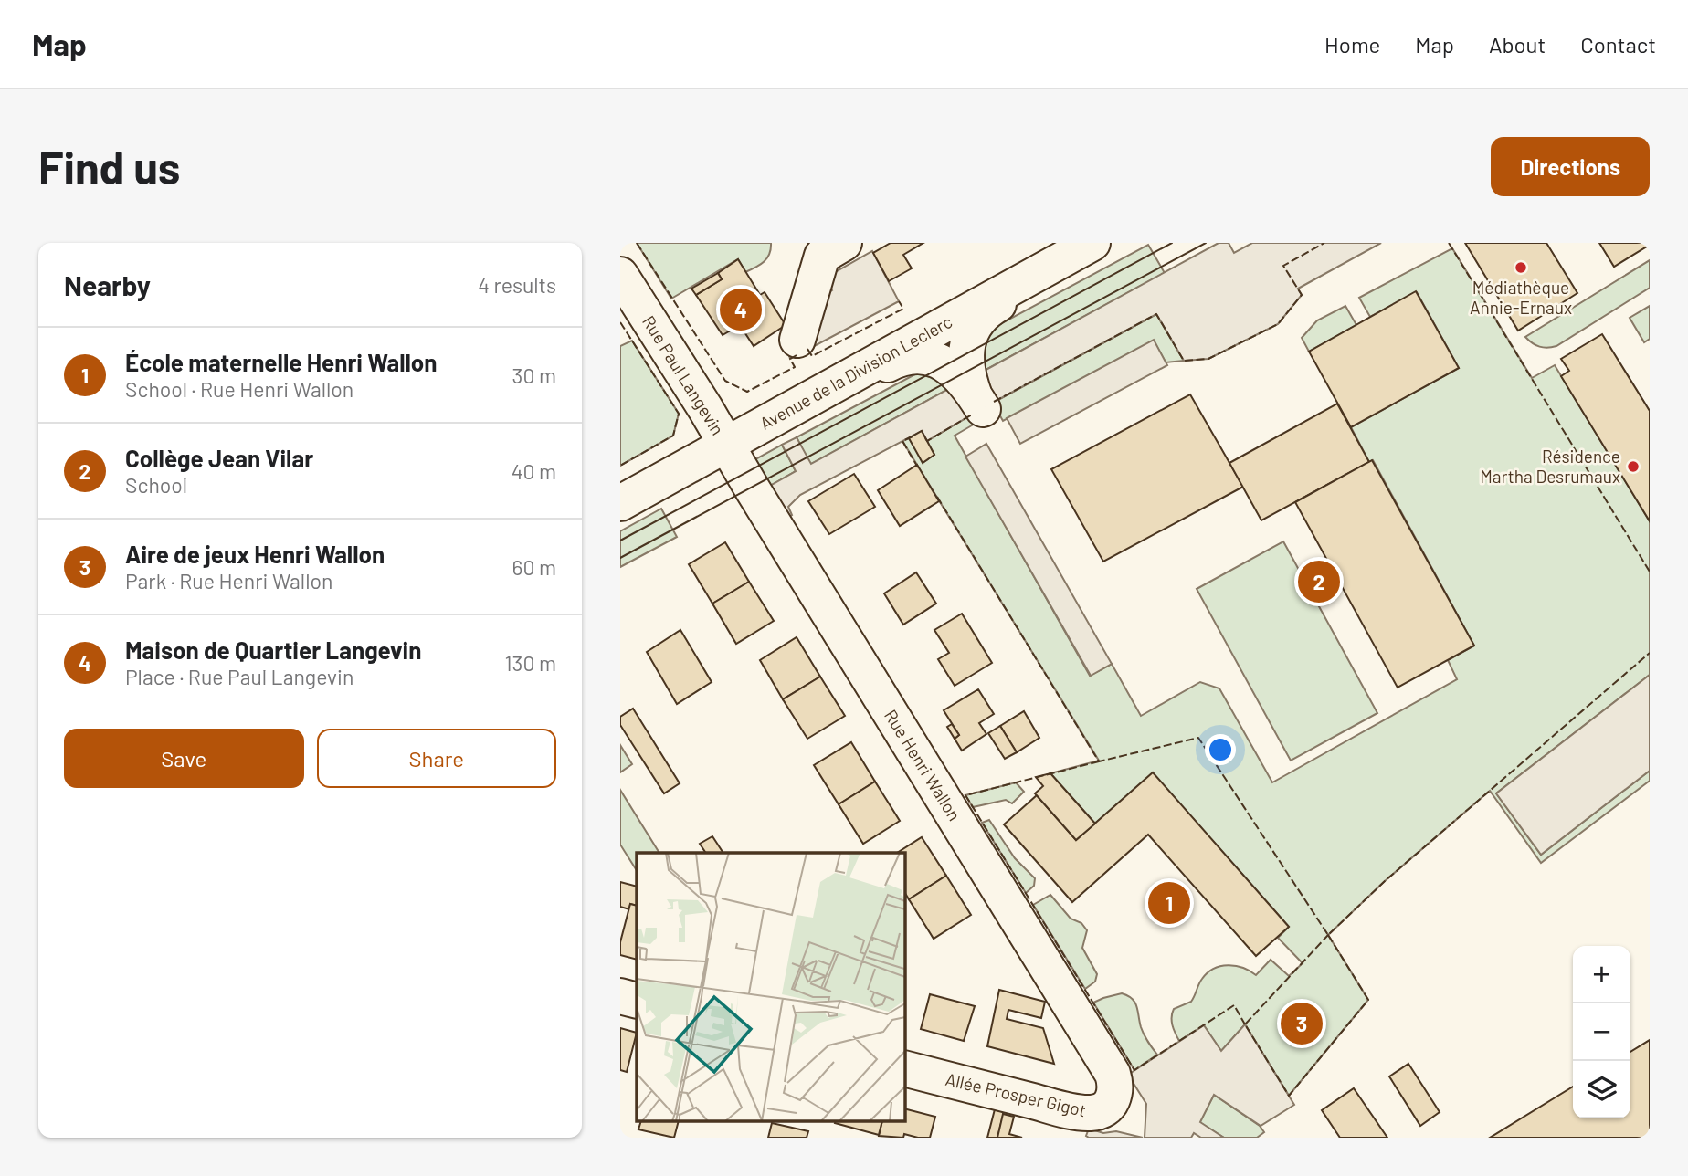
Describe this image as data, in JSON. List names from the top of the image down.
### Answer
{
  "streets": {
    "street": [
      "Avenue de la Division Leclerc",
      "Rue Paul Langevin",
      "Rue Henri Wallon",
      "Allée Prosper Gigot"
    ]
  },
  "crossings": [
    ["Avenue de la Division Leclerc", "Rue Paul Langevin"],
    ["Avenue de la Division Leclerc", "Rue Henri Wallon"],
    ["Rue Paul Langevin", "Rue Henri Wallon"],
    ["Rue Henri Wallon", "Allée Prosper Gigot"]
  ],
  "places": ["Médiathèque Annie-Ernaux", "Résidence Martha Desrumaux"],
  "page": {
    "header": "Map",
    "nav": [
      "Home",
      "Map",
      "About",
      "Contact"
    ],
    "buttons": [
      "Directions",
      ["Save", "Share"]
    ],
    "title": "Find us",
    "heading": ["Nearby", "4 results"],
    "pins": [
      "4",
      "2",
      "1",
      "3"
    ],
    "list": [
      {
        "mark": "1",
        "name": "École maternelle Henri Wallon",
        "note": "School · Rue Henri Wallon",
        "value": "30 m"
      },
      {
        "mark": "2",
        "name": "Collège Jean Vilar",
        "note": "School",
        "value": "40 m"
      },
      {
        "mark": "3",
        "name": "Aire de jeux Henri Wallon",
        "note": "Park · Rue Henri Wallon",
        "value": "60 m"
      },
      {
        "mark": "4",
        "name": "Maison de Quartier Langevin",
        "note": "Place · Rue Paul Langevin",
        "value": "130 m"
      }
    ],
    "map_buttons": ["+", "−"]
  }
}
